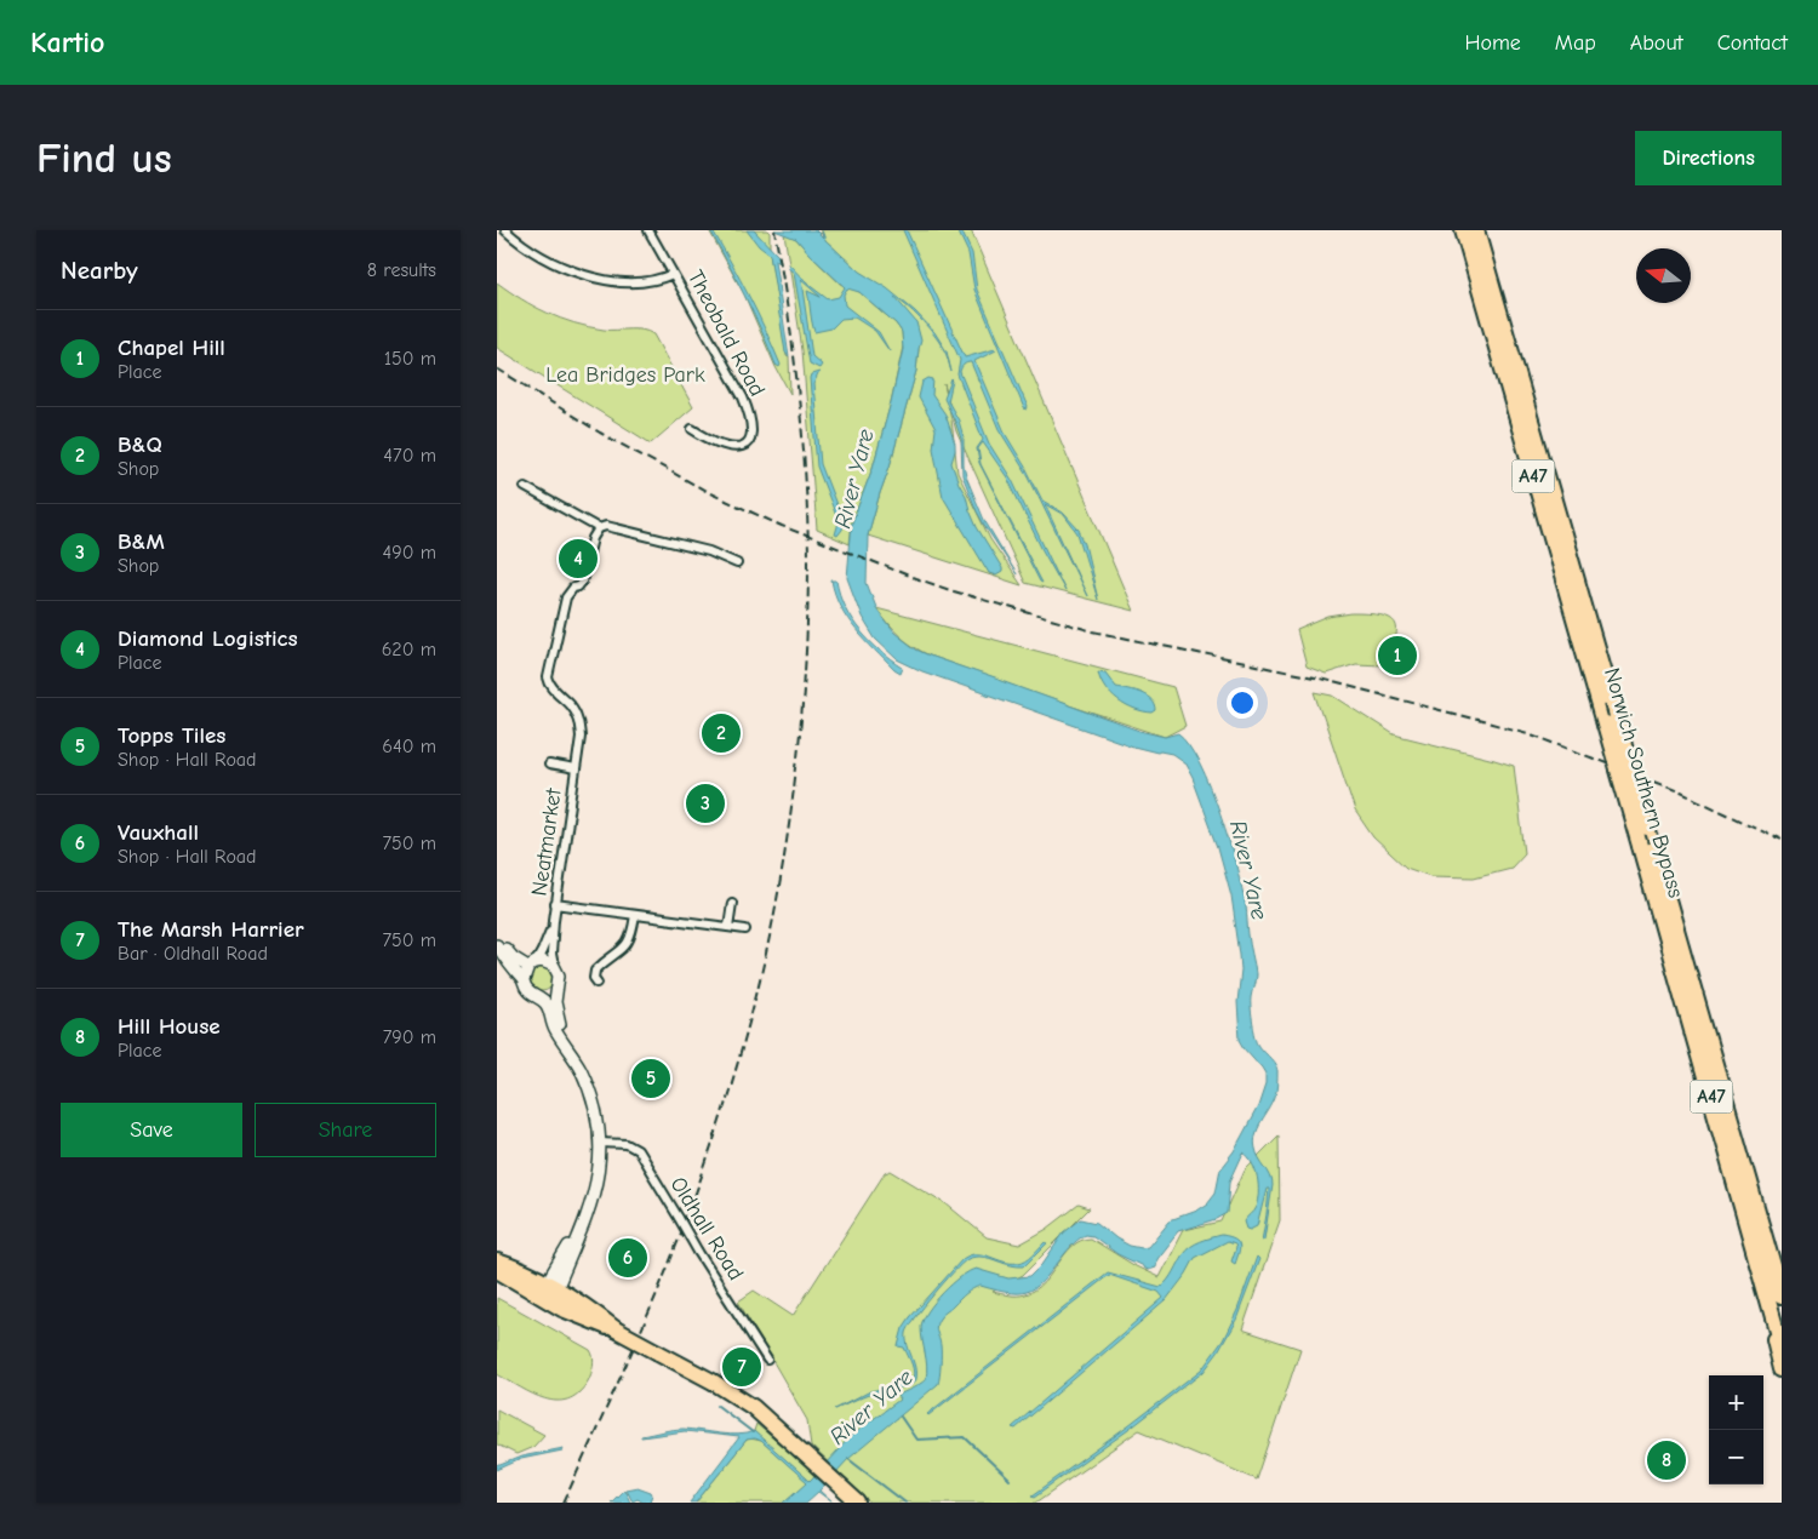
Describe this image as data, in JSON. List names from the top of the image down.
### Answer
{
  "streets": {
    "highway": ["A47", "Norwich Southern Bypass"],
    "street": ["Theobald Road", "Neatmarket", "Oldhall Road"]
  },
  "crossings": [
    ["A47", "Norwich Southern Bypass"]
  ],
  "water": ["River Yare"],
  "parks": ["Lea Bridges Park"],
  "north": "left",
  "page": {
    "header": "Kartio",
    "nav": [
      "Home",
      "Map",
      "About",
      "Contact"
    ],
    "buttons": [
      "Directions",
      ["Save", "Share"]
    ],
    "title": "Find us",
    "heading": ["Nearby", "8 results"],
    "list": [
      {
        "mark": "1",
        "name": "Chapel Hill",
        "note": "Place",
        "value": "150 m"
      },
      {
        "mark": "2",
        "name": "B&Q",
        "note": "Shop",
        "value": "470 m"
      },
      {
        "mark": "3",
        "name": "B&M",
        "note": "Shop",
        "value": "490 m"
      },
      {
        "mark": "4",
        "name": "Diamond Logistics",
        "note": "Place",
        "value": "620 m"
      },
      {
        "mark": "5",
        "name": "Topps Tiles",
        "note": "Shop · Hall Road",
        "value": "640 m"
      },
      {
        "mark": "6",
        "name": "Vauxhall",
        "note": "Shop · Hall Road",
        "value": "750 m"
      },
      {
        "mark": "7",
        "name": "The Marsh Harrier",
        "note": "Bar · Oldhall Road",
        "value": "750 m"
      },
      {
        "mark": "8",
        "name": "Hill House",
        "note": "Place",
        "value": "790 m"
      }
    ],
    "pins": [
      "4",
      "1",
      "2",
      "3",
      "5",
      "6",
      "7",
      "8"
    ],
    "map_buttons": ["+", "−"]
  }
}
